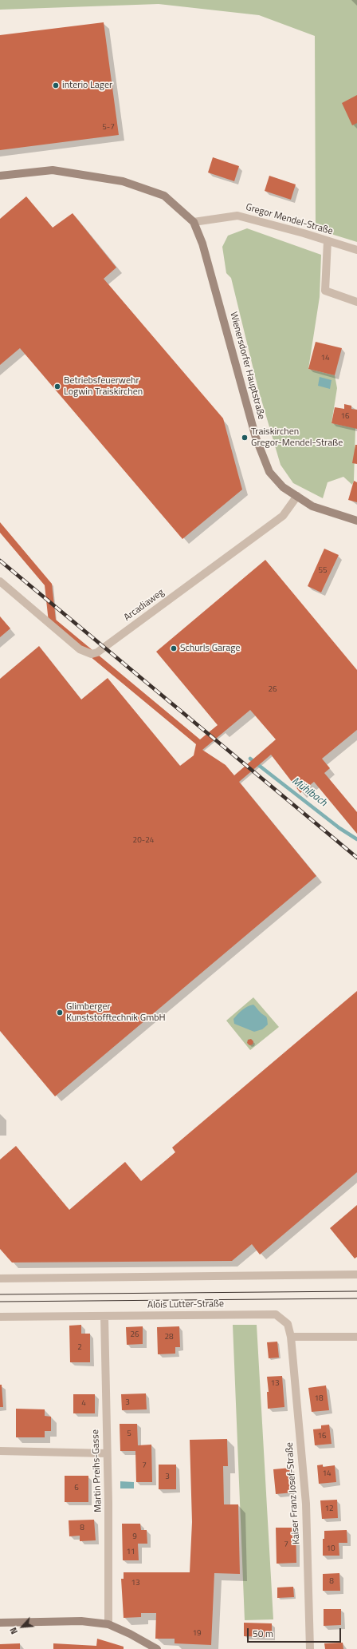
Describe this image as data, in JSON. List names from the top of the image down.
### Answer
{
  "streets": {
    "street": [
      "Gregor Mendel-Straße",
      "Wienersdorfer Hauptstraße",
      "Arcadiaweg",
      "Alois Lutter-Straße",
      "Martin Preihs-Gasse",
      "Kaiser Franz Josef-Straße"
    ]
  },
  "crossings": [
    ["Gregor Mendel-Straße", "Wienersdorfer Hauptstraße"],
    ["Wienersdorfer Hauptstraße", "Arcadiaweg"],
    ["Alois Lutter-Straße", "Martin Preihs-Gasse"],
    ["Alois Lutter-Straße", "Kaiser Franz Josef-Straße"]
  ],
  "water": ["Mühlbach"],
  "places": [
    "interio Lager",
    "Betriebsfeuerwehr Logwin Traiskirchen",
    "Traiskirchen Gregor-Mendel-Straße",
    "Schurls Garage",
    "Glimberger Kunststofftechnik GmbH"
  ],
  "house_numbers": [
    "5-7",
    "14",
    "16",
    "55",
    "26",
    "20-24",
    "26",
    "28",
    "2",
    "13",
    "18",
    "3",
    "4",
    "5",
    "16",
    "7",
    "14",
    "3",
    "6",
    "12",
    "8",
    "9",
    "7",
    "10",
    "11",
    "8",
    "13",
    "19"
  ],
  "scale_bar": "50 m",
  "north": "bottom left"
}
